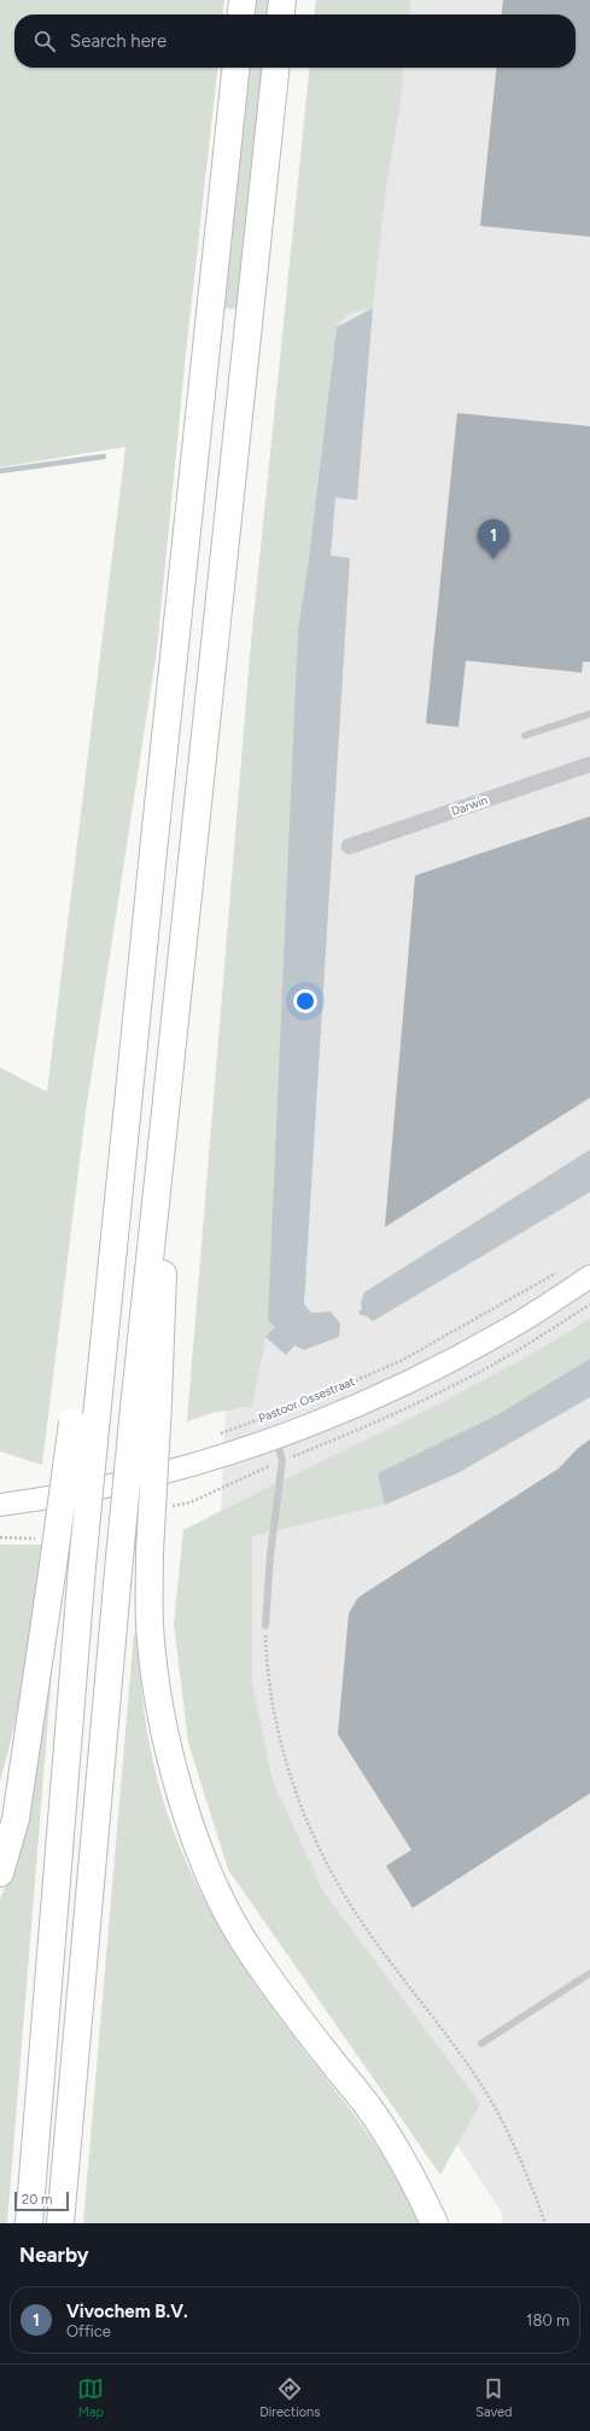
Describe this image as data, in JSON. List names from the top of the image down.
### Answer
{
  "streets": {
    "main road": ["Pastoor Ossestraat"],
    "street": ["Darwin"]
  },
  "scale_bar": "20 m",
  "page": {
    "search": "Search here",
    "pins": "1",
    "scale": "20 m",
    "heading": "Nearby",
    "list": [
      {
        "mark": "1",
        "name": "Vivochem B.V.",
        "note": "Office",
        "value": "180 m"
      }
    ],
    "nav": ["Map", "Directions", "Saved"]
  }
}
